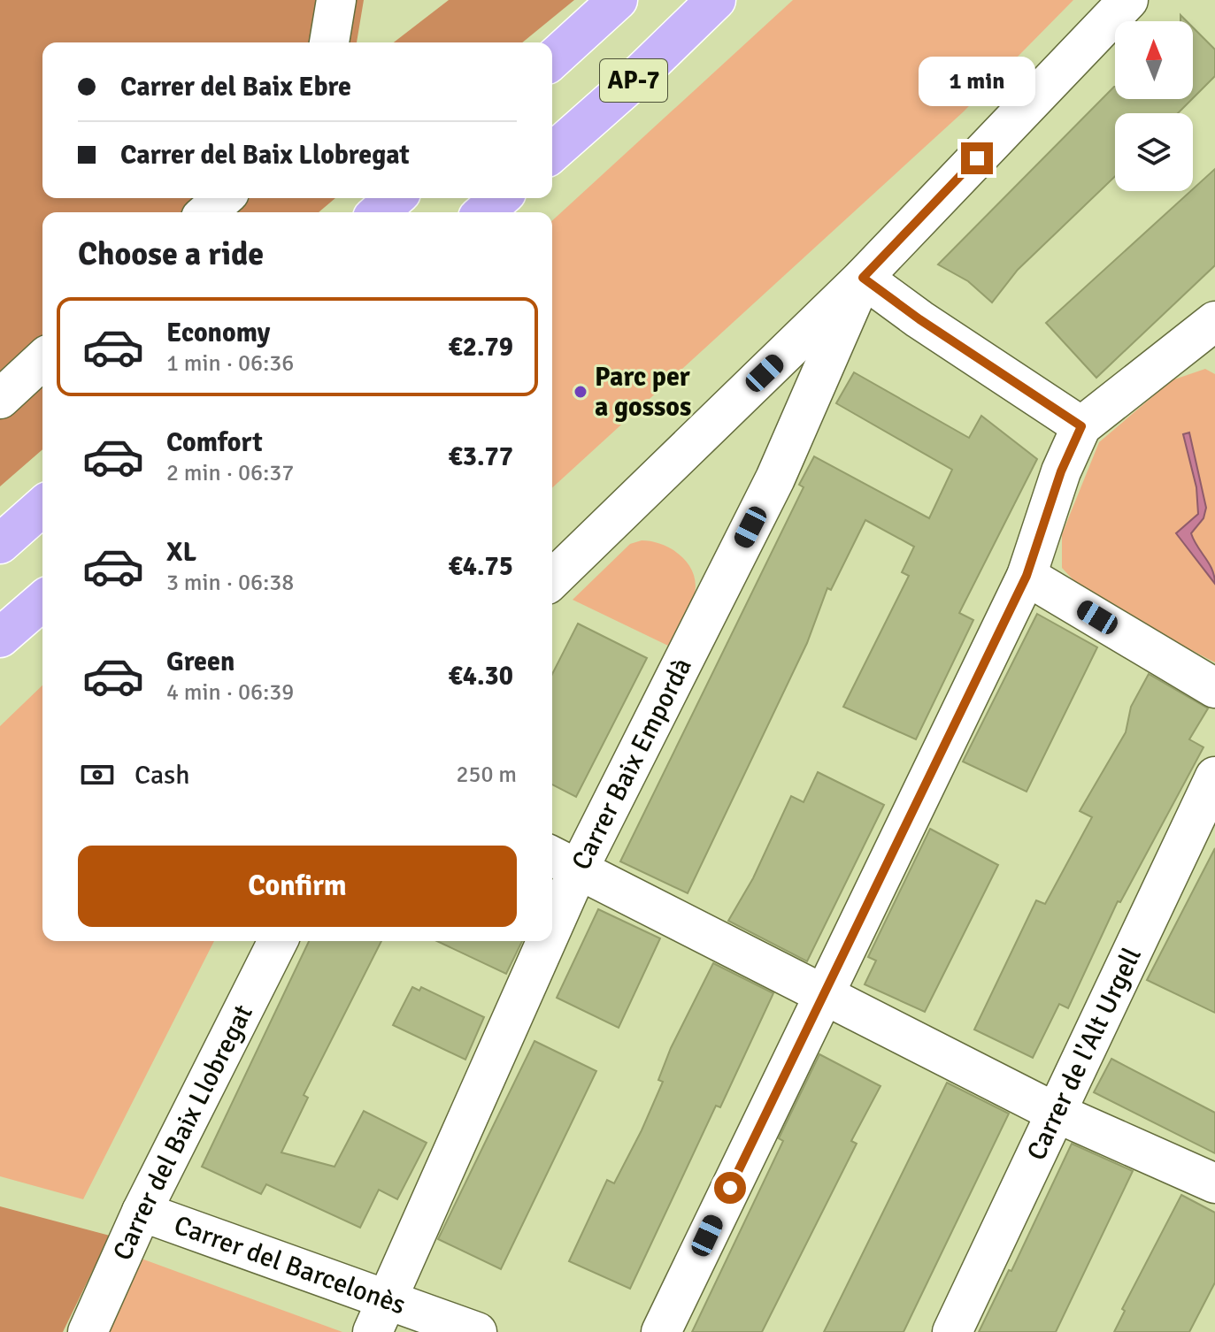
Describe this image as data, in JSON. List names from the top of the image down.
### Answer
{
  "streets": {
    "highway": ["AP-7"],
    "street": [
      "Carrer Baix Empordà",
      "Carrer de l'Alt Urgell",
      "Carrer del Baix Llobregat",
      "Carrer del Barcelonès"
    ]
  },
  "crossings": [
    ["Carrer Baix Empordà", "Carrer del Barcelonès"],
    ["Carrer del Baix Llobregat", "Carrer del Barcelonès"]
  ],
  "places": ["Parc per a gossos"],
  "north": "top",
  "page": {
    "banner": ["Carrer del Baix Ebre", "Carrer del Baix Llobregat"],
    "bubble": "1 min",
    "heading": "Choose a ride",
    "list": [
      {
        "name": "Economy",
        "note": "1 min · 06:36",
        "value": "€2.79"
      },
      {
        "name": "Comfort",
        "note": "2 min · 06:37",
        "value": "€3.77"
      },
      {
        "name": "XL",
        "note": "3 min · 06:38",
        "value": "€4.75"
      },
      {
        "name": "Green",
        "note": "4 min · 06:39",
        "value": "€4.30"
      }
    ],
    "pay": ["Cash", "250 m"],
    "buttons": "Confirm"
  }
}
